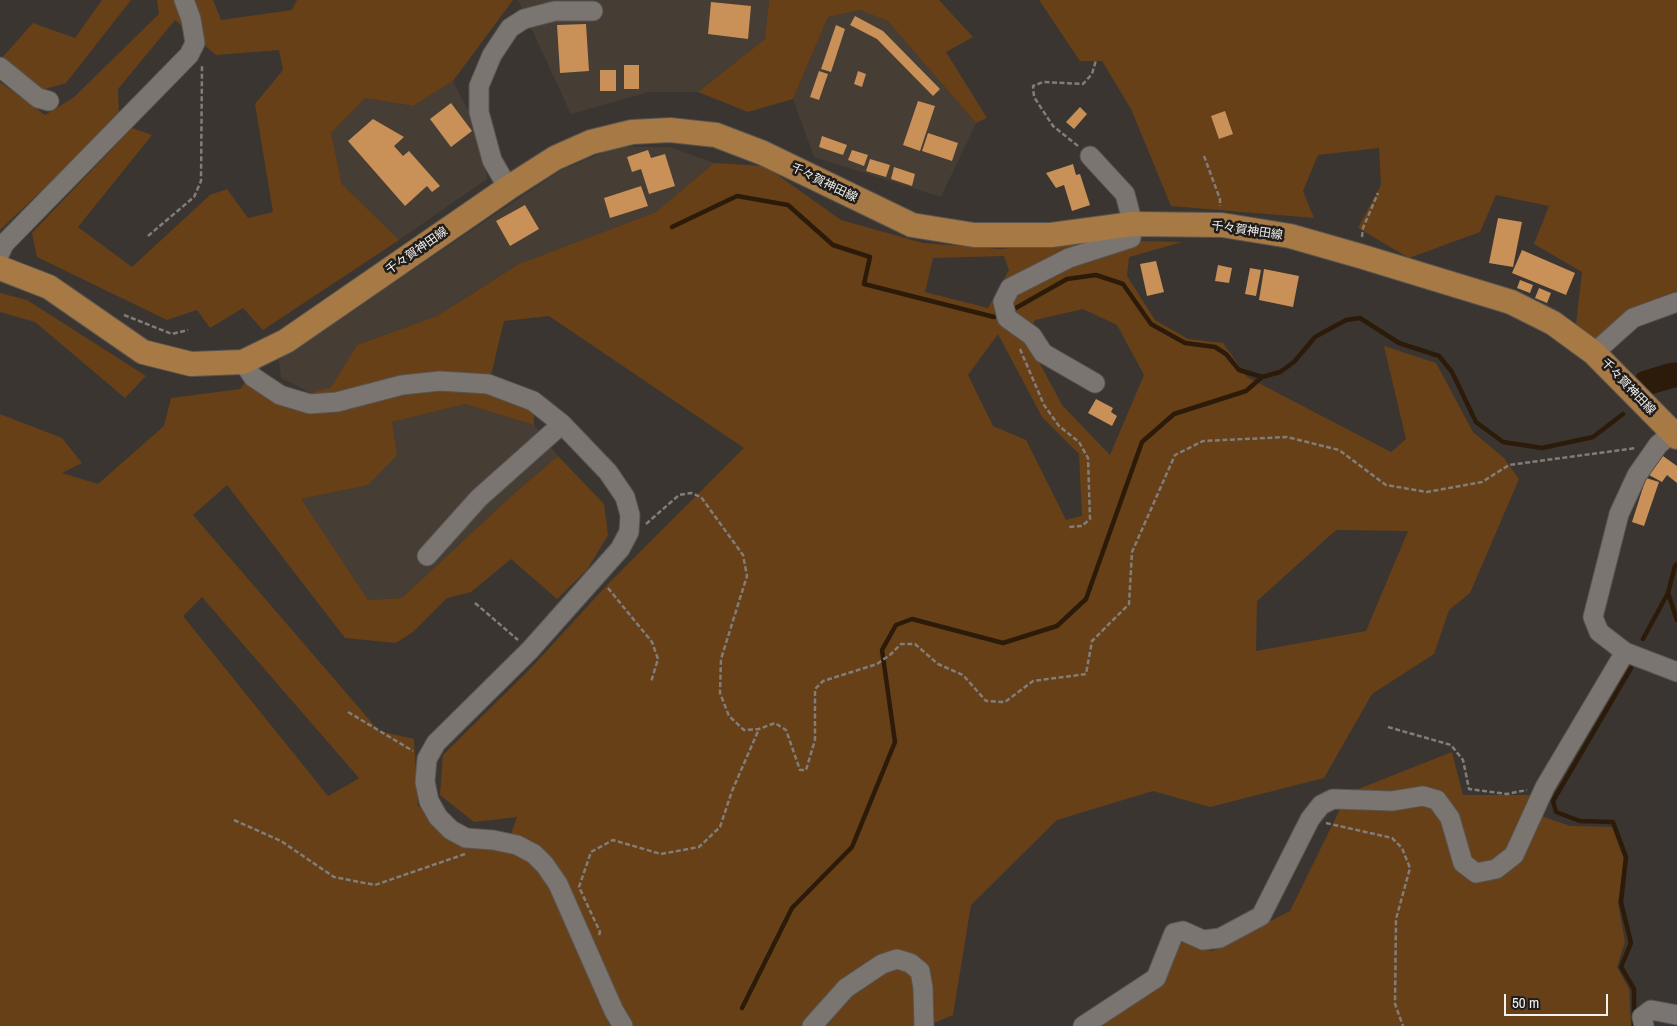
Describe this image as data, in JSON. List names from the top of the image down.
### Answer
{
  "streets": {
    "main road": ["千々賀神田線"]
  },
  "scale_bar": "50 m"
}
